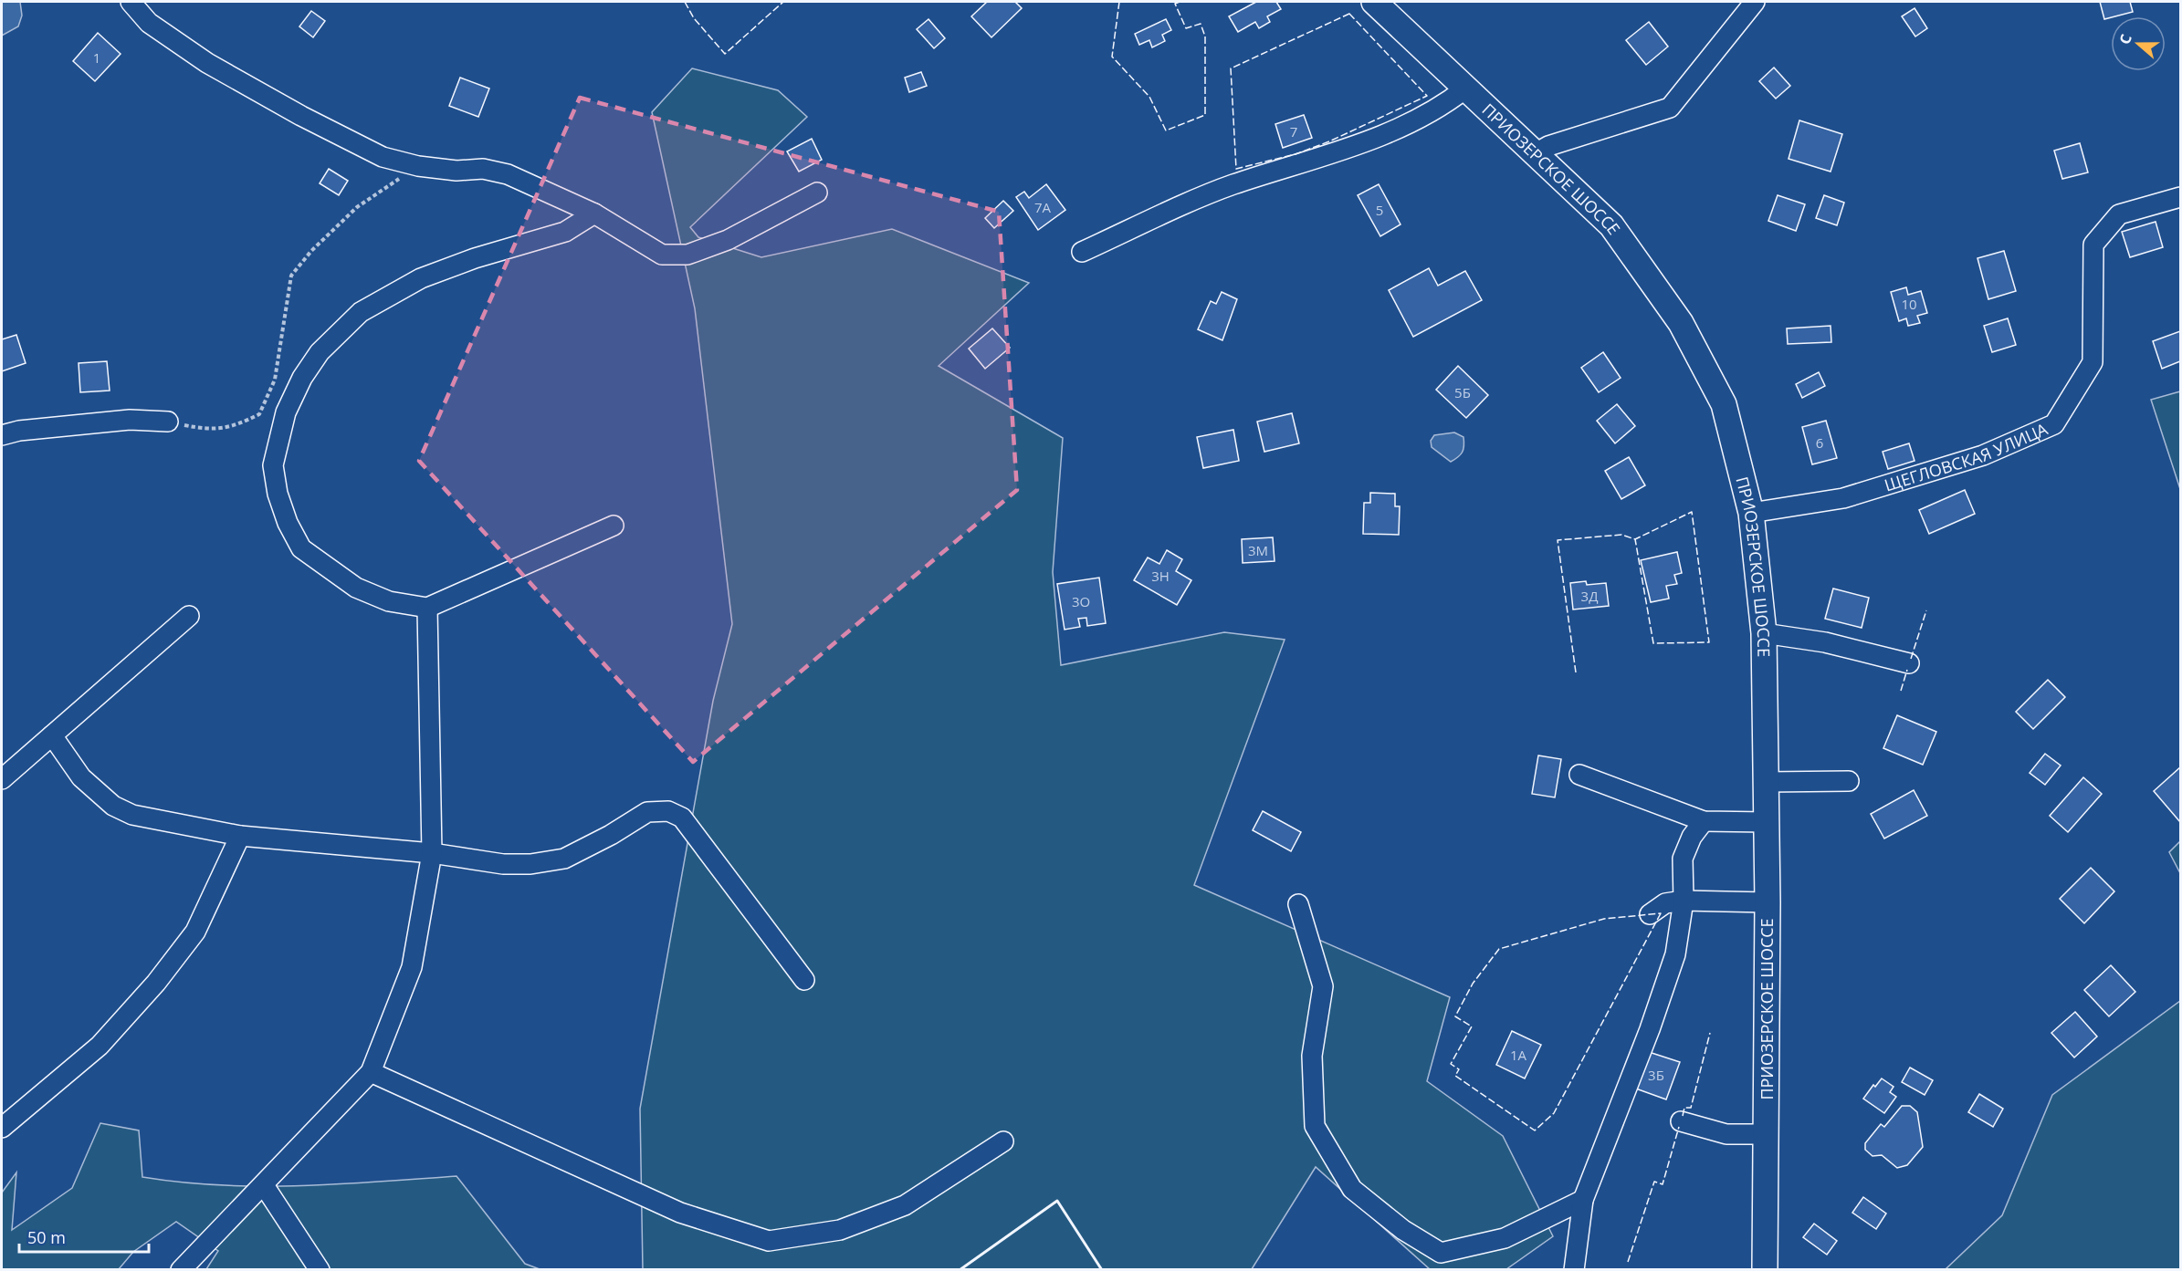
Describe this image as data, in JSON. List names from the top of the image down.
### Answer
{
  "streets": {
    "main road": ["ПРИОЗЕРСКОЕ ШОССЕ"],
    "street": ["ЩЕГЛОВСКАЯ УЛИЦА"]
  },
  "crossings": [
    ["ПРИОЗЕРСКОЕ ШОССЕ", "ЩЕГЛОВСКАЯ УЛИЦА"]
  ],
  "house_numbers": [
    "1",
    "7",
    "7А",
    "5",
    "10",
    "5Б",
    "6",
    "3М",
    "3Н",
    "3Д",
    "3О",
    "1А",
    "3Б"
  ],
  "scale_bar": "50 m",
  "north": "left"
}
